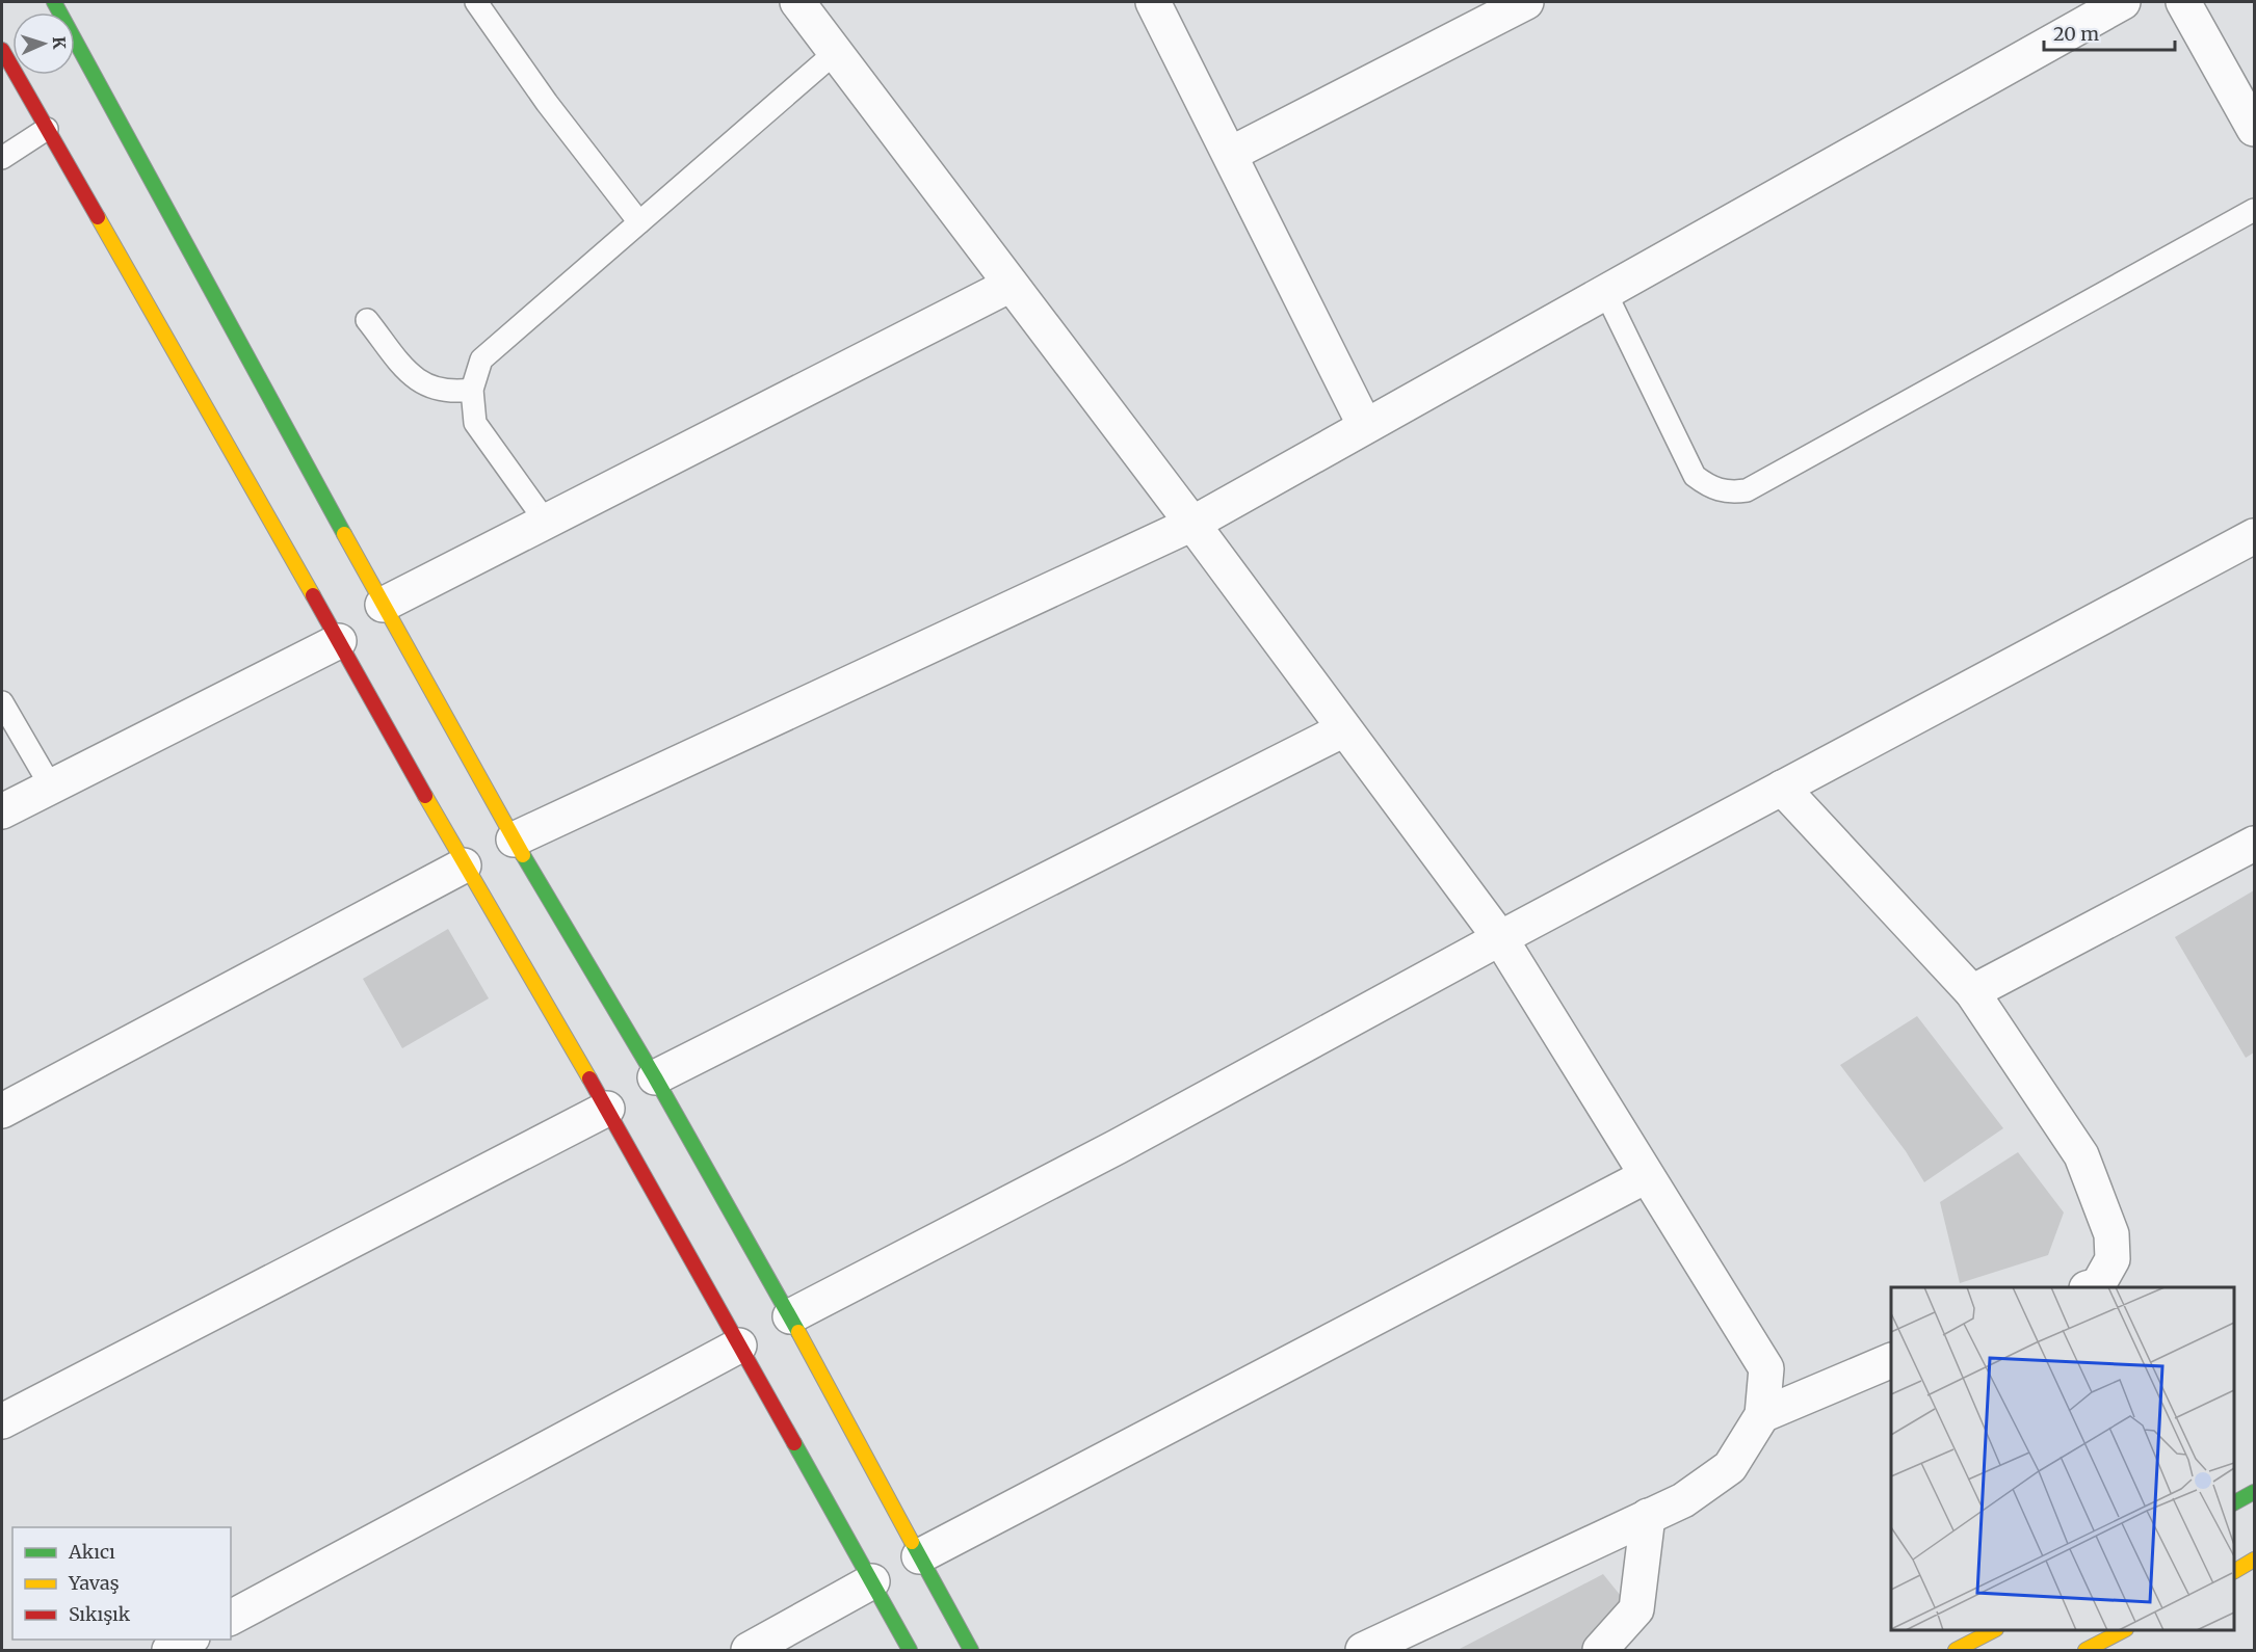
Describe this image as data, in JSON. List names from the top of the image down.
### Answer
{
  "legend": ["Akıcı", "Yavaş", "Sıkışık"],
  "scale_bar": "20 m",
  "north": "right"
}
